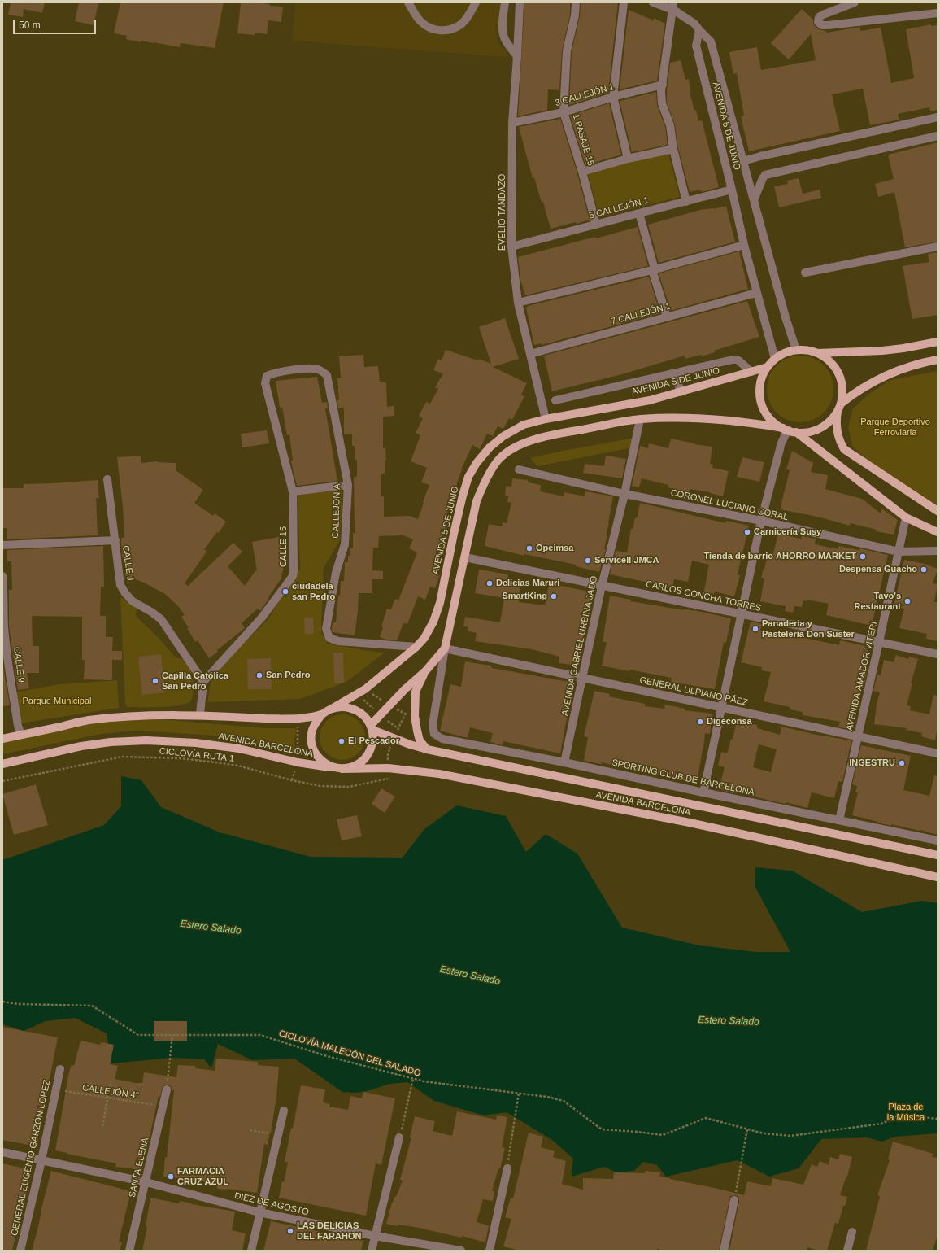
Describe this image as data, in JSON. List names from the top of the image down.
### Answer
{
  "streets": {
    "main road": ["AVENIDA 5 DE JUNIO", "AVENIDA BARCELONA"],
    "street": [
      "3 CALLEJÓN 1",
      "1 PASAJE 15",
      "5 CALLEJÓN 1",
      "EVELIO TANDAZO",
      "7 CALLEJÓN 1",
      "CORONEL LUCIANO CORAL",
      "CALLEJON A",
      "CALLE 15",
      "CALLE J",
      "CARLOS CONCHA TORRES",
      "AVENIDA GABRIEL URBINA JADO",
      "CALLE 9",
      "AVENIDA AMADOR VITERI",
      "GENERAL ULPIANO PÁEZ",
      "SPORTING CLUB DE BARCELONA",
      "GENERAL EUGENIO GARZÓN LOPEZ",
      "SANTA ELENA",
      "DIEZ DE AGOSTO"
    ],
    "path": ["CICLOVÍA RUTA 1", "CICLOVÍA MALECÓN DEL SALADO", "CALLEJÓN 4°"]
  },
  "crossings": [
    ["3 CALLEJÓN 1", "1 PASAJE 15"],
    ["3 CALLEJÓN 1", "EVELIO TANDAZO"],
    ["AVENIDA 5 DE JUNIO", "5 CALLEJÓN 1"],
    ["AVENIDA 5 DE JUNIO", "EVELIO TANDAZO"],
    ["AVENIDA 5 DE JUNIO", "7 CALLEJÓN 1"],
    ["AVENIDA 5 DE JUNIO", "CALLEJON A"],
    ["AVENIDA 5 DE JUNIO", "AVENIDA BARCELONA"],
    ["1 PASAJE 15", "5 CALLEJÓN 1"],
    ["5 CALLEJÓN 1", "EVELIO TANDAZO"],
    ["EVELIO TANDAZO", "7 CALLEJÓN 1"],
    ["CORONEL LUCIANO CORAL", "AVENIDA GABRIEL URBINA JADO"],
    ["CORONEL LUCIANO CORAL", "AVENIDA AMADOR VITERI"],
    ["CALLEJON A", "CALLE 15"],
    ["CALLE 15", "CALLE J"],
    ["CARLOS CONCHA TORRES", "AVENIDA GABRIEL URBINA JADO"],
    ["CARLOS CONCHA TORRES", "AVENIDA AMADOR VITERI"],
    ["AVENIDA GABRIEL URBINA JADO", "GENERAL ULPIANO PÁEZ"],
    ["AVENIDA GABRIEL URBINA JADO", "SPORTING CLUB DE BARCELONA"],
    ["AVENIDA AMADOR VITERI", "GENERAL ULPIANO PÁEZ"],
    ["AVENIDA AMADOR VITERI", "SPORTING CLUB DE BARCELONA"],
    ["GENERAL ULPIANO PÁEZ", "SPORTING CLUB DE BARCELONA"],
    ["CALLEJÓN 4°", "GENERAL EUGENIO GARZÓN LOPEZ"],
    ["CALLEJÓN 4°", "SANTA ELENA"],
    ["GENERAL EUGENIO GARZÓN LOPEZ", "DIEZ DE AGOSTO"],
    ["SANTA ELENA", "DIEZ DE AGOSTO"]
  ],
  "water": ["Estero Salado"],
  "parks": ["Parque Deportivo Ferroviaria", "Parque Municipal", "Plaza de la Música"],
  "places": [
    "Carnicería Susy",
    "Opeimsa",
    "Tienda de barrio AHORRO MARKET",
    "Servicell JMCA",
    "Despensa Guacho",
    "Delicias Maruri",
    "ciudadela san Pedro",
    "SmartKing",
    "Tavo's Restaurant",
    "Panaderia y Pasteleria Don Suster",
    "San Pedro",
    "Capilla Católica San Pedro",
    "Digeconsa",
    "El Pescador",
    "INGESTRU",
    "FARMACIA CRUZ AZUL",
    "LAS DELICIAS DEL FARAHON"
  ],
  "scale_bar": "50 m"
}
